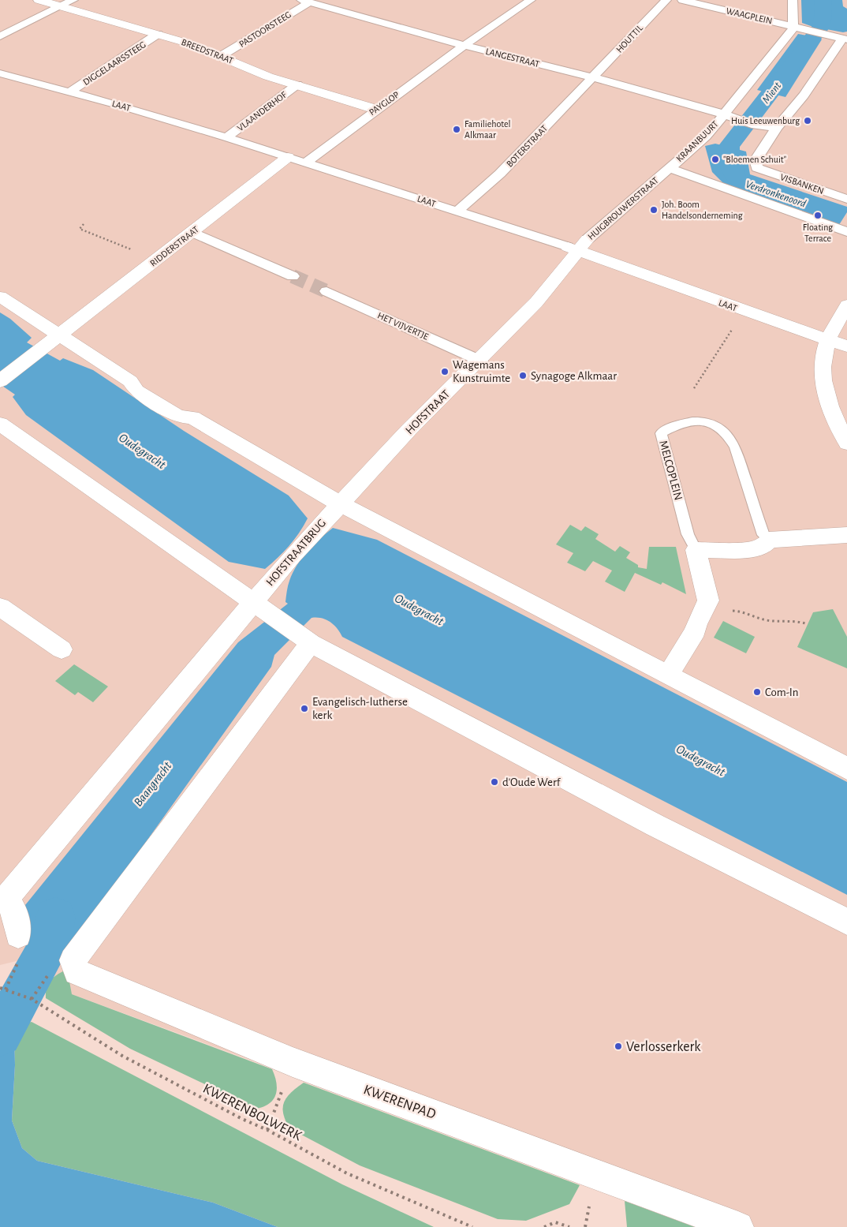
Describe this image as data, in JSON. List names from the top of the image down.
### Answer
{
  "streets": {
    "street": [
      "WAAGPLEIN",
      "PASTOORSTEEG",
      "HOUTTIL",
      "BREEDSTRAAT",
      "LANGESTRAAT",
      "DIGGELAARSSTEEG",
      "PAYGLOP",
      "LAAT",
      "VLAANDERHOF",
      "KRAANBUURT",
      "BOTERSTRAAT",
      "VISBANKEN",
      "HUIGBROUWERSTRAAT",
      "RIDDERSTRAAT",
      "HET VIJVERTJE",
      "HOFSTRAAT",
      "MELCOPLEIN",
      "HOFSTRAATBRUG",
      "KWERENPAD"
    ],
    "path": ["KWERENBOLWERK"]
  },
  "crossings": [
    ["PASTOORSTEEG", "BREEDSTRAAT"],
    ["PASTOORSTEEG", "LANGESTRAAT"],
    ["HOUTTIL", "LANGESTRAAT"],
    ["HOUTTIL", "BOTERSTRAAT"],
    ["BREEDSTRAAT", "DIGGELAARSSTEEG"],
    ["BREEDSTRAAT", "PAYGLOP"],
    ["BREEDSTRAAT", "VLAANDERHOF"],
    ["LANGESTRAAT", "PAYGLOP"],
    ["LANGESTRAAT", "KRAANBUURT"],
    ["LANGESTRAAT", "BOTERSTRAAT"],
    ["LANGESTRAAT", "VISBANKEN"],
    ["DIGGELAARSSTEEG", "LAAT"],
    ["PAYGLOP", "LAAT"],
    ["LAAT", "VLAANDERHOF"],
    ["LAAT", "BOTERSTRAAT"],
    ["LAAT", "HUIGBROUWERSTRAAT"],
    ["LAAT", "RIDDERSTRAAT"],
    ["LAAT", "HOFSTRAAT"],
    ["KRAANBUURT", "HUIGBROUWERSTRAAT"],
    ["HUIGBROUWERSTRAAT", "HOFSTRAAT"],
    ["HET VIJVERTJE", "HOFSTRAAT"],
    ["HOFSTRAAT", "HOFSTRAATBRUG"]
  ],
  "water": [
    "Mient",
    "Verdronkenoord",
    "Oudegracht",
    "Baangracht"
  ],
  "places": [
    "Huis Leeuwenburg",
    "Familiehotel Alkmaar",
    "\"Bloemen Schuit\"",
    "Joh. Boom Handelsonderneming",
    "Floating Terrace",
    "Wagemans Kunstruimte",
    "Synagoge Alkmaar",
    "Com-In",
    "Evangelisch-lutherse kerk",
    "d'Oude Werf",
    "Verlosserkerk"
  ]
}
